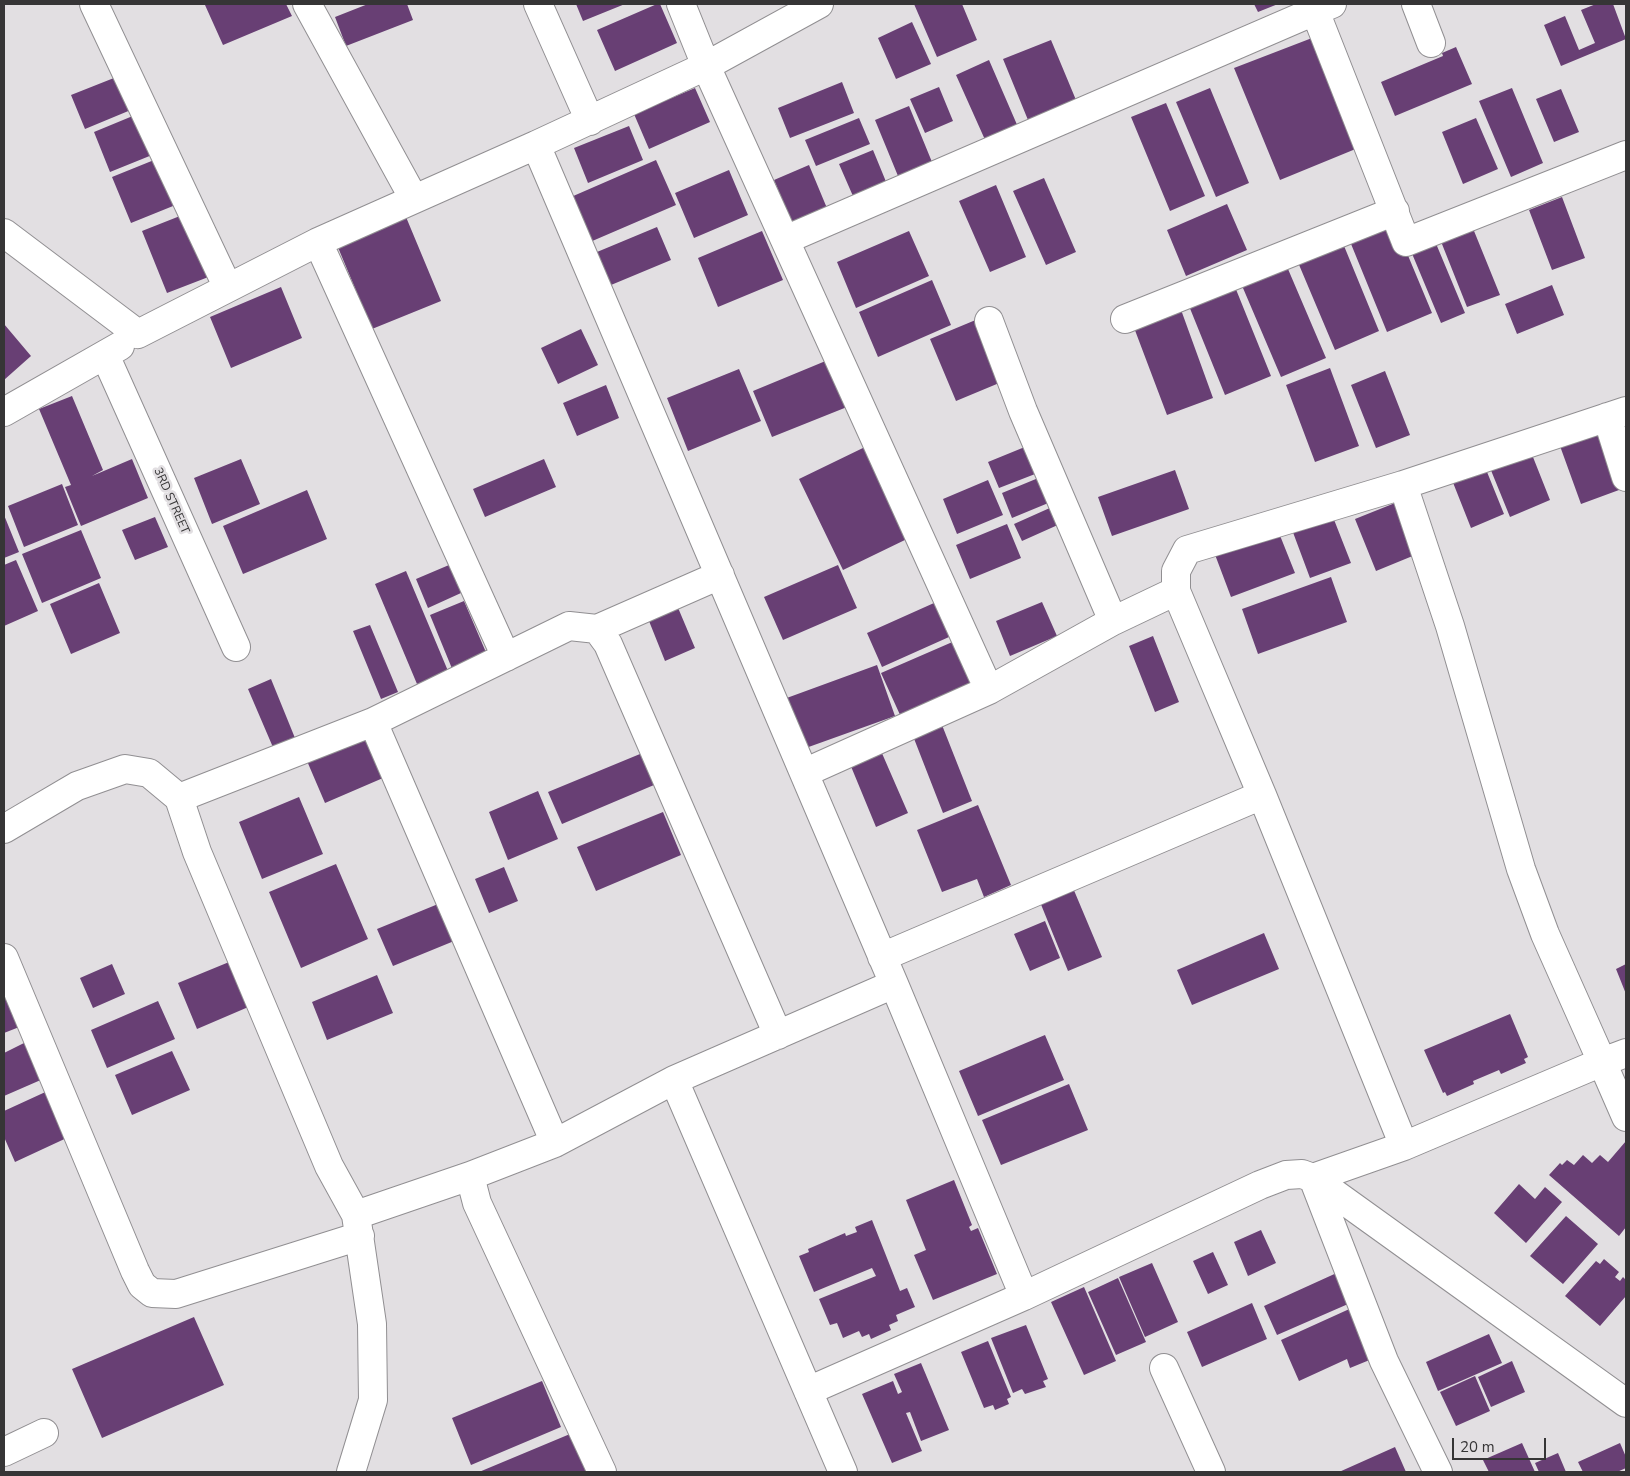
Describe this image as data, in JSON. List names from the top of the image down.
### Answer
{
  "streets": {
    "street": ["3RD STREET"]
  },
  "scale_bar": "20 m"
}
